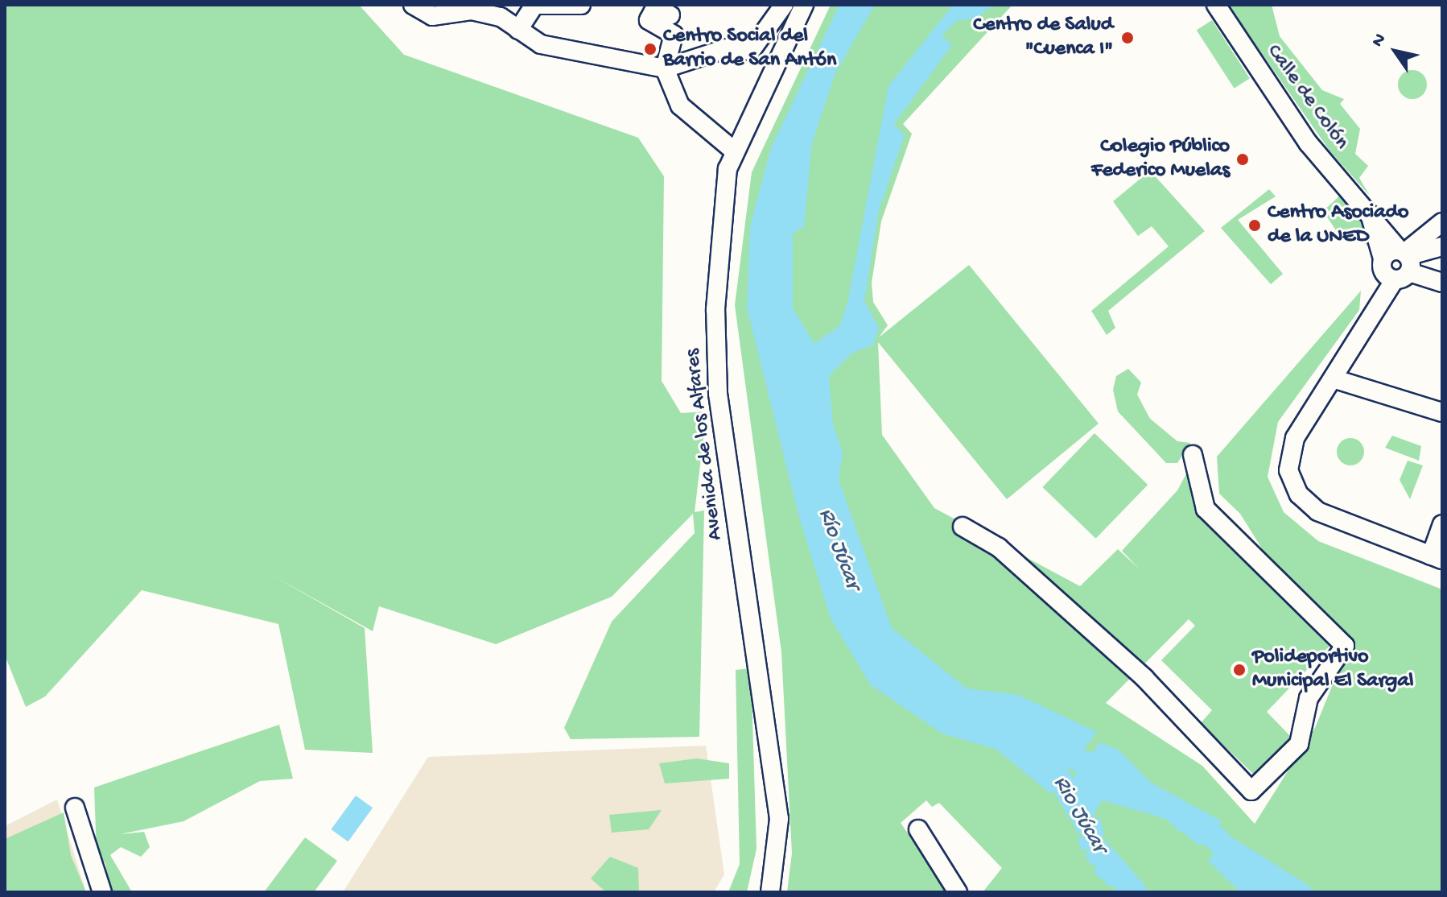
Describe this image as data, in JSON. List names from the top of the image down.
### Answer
{
  "streets": {
    "street": ["Calle de Colón", "Avenida de los Alfares"]
  },
  "water": ["Río Júcar", "Rio Júcar"],
  "places": [
    "Centro de Salud \"Cuenca I\"",
    "Centro Social del Barrio de San Antón",
    "Colegio Público Federico Muelas",
    "Centro Asociado de la UNED",
    "Polideportivo Municipal El Sargal"
  ],
  "north": "top left"
}
